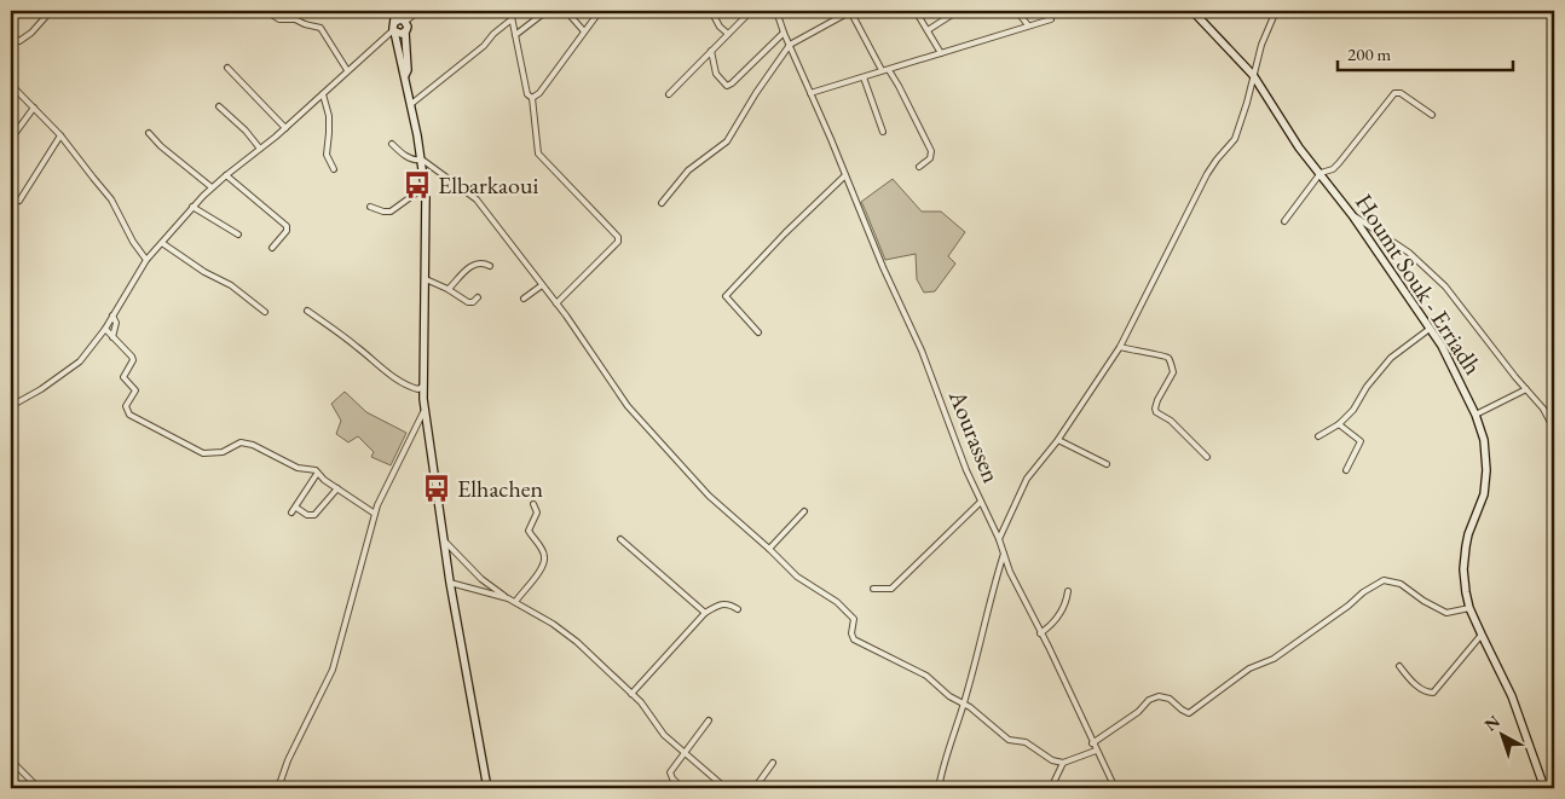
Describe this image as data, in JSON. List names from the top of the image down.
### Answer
{
  "streets": {
    "street": ["Houmt Souk - Erriadh", "Aourassen"]
  },
  "places": {
    "bus stop": ["Elbarkaoui", "Elhachen"]
  },
  "scale_bar": "200 m",
  "north": "top left"
}
